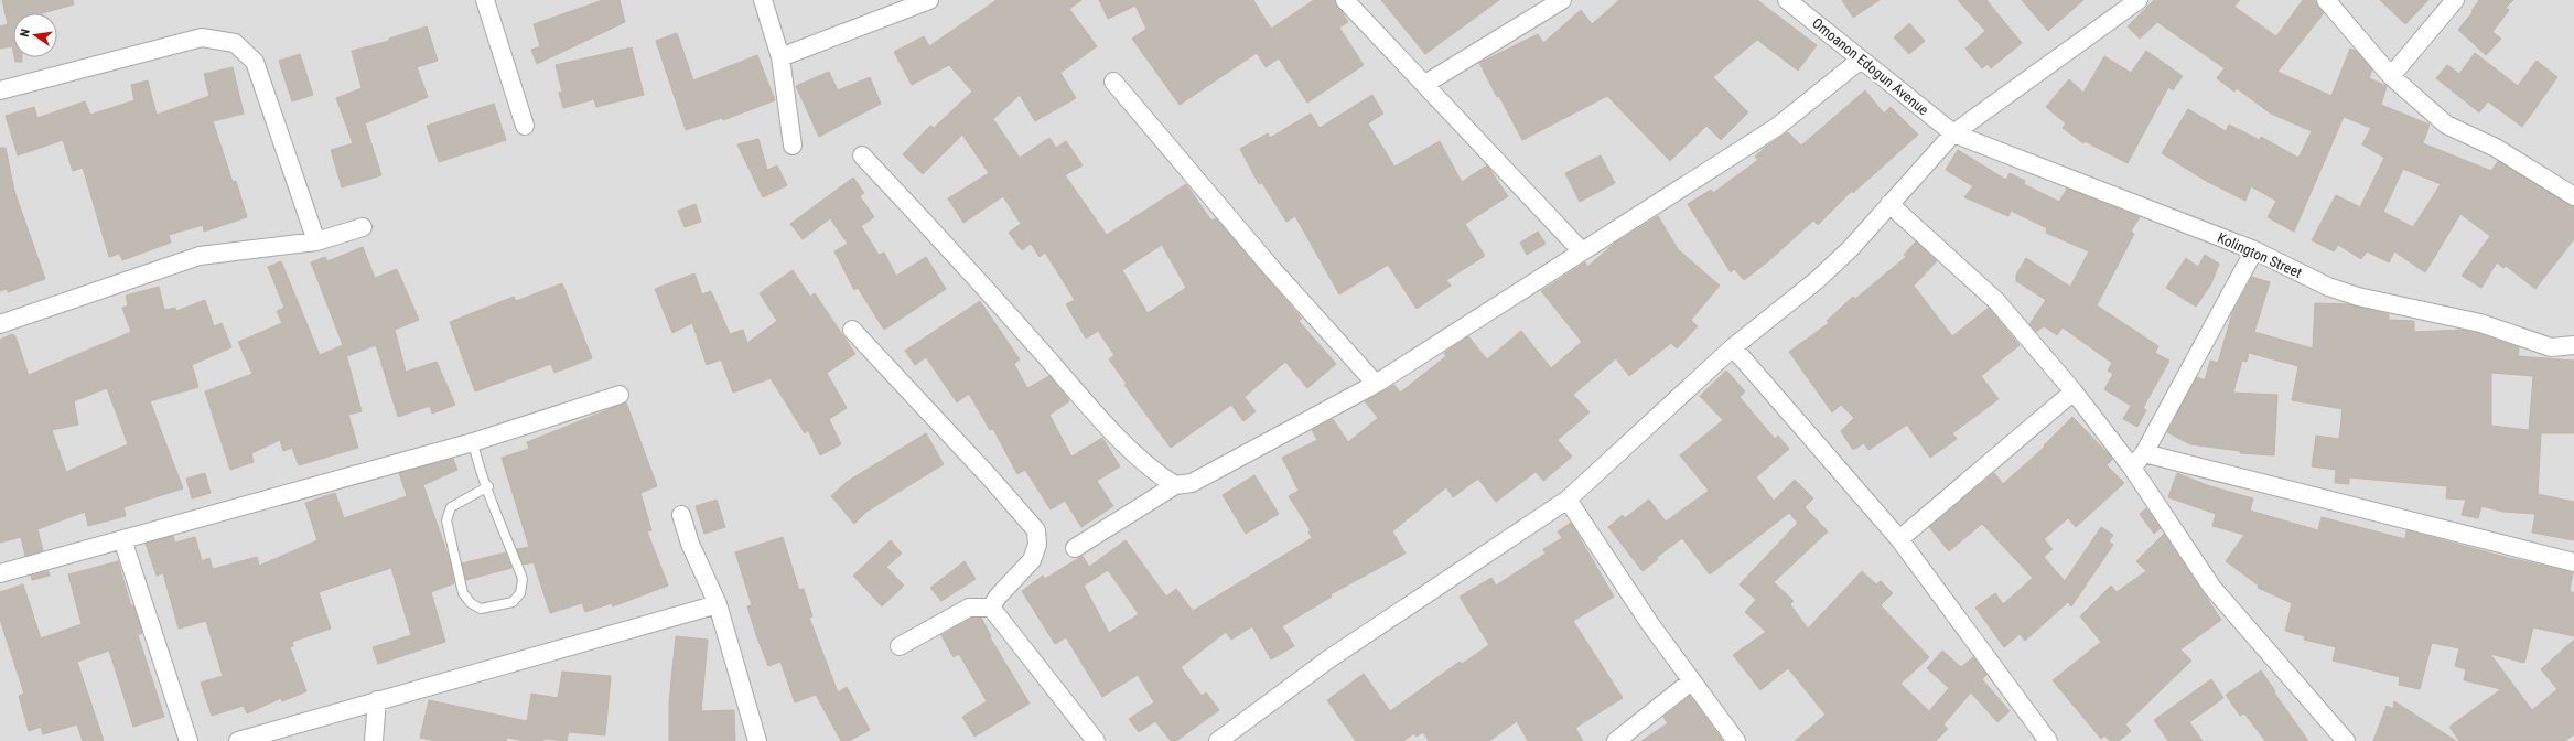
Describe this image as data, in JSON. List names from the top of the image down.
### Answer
{
  "streets": {
    "street": ["Omoanon Edogun Avenue", "Kolington Street"]
  },
  "crossings": [
    ["Omoanon Edogun Avenue", "Kolington Street"]
  ],
  "north": "left"
}
